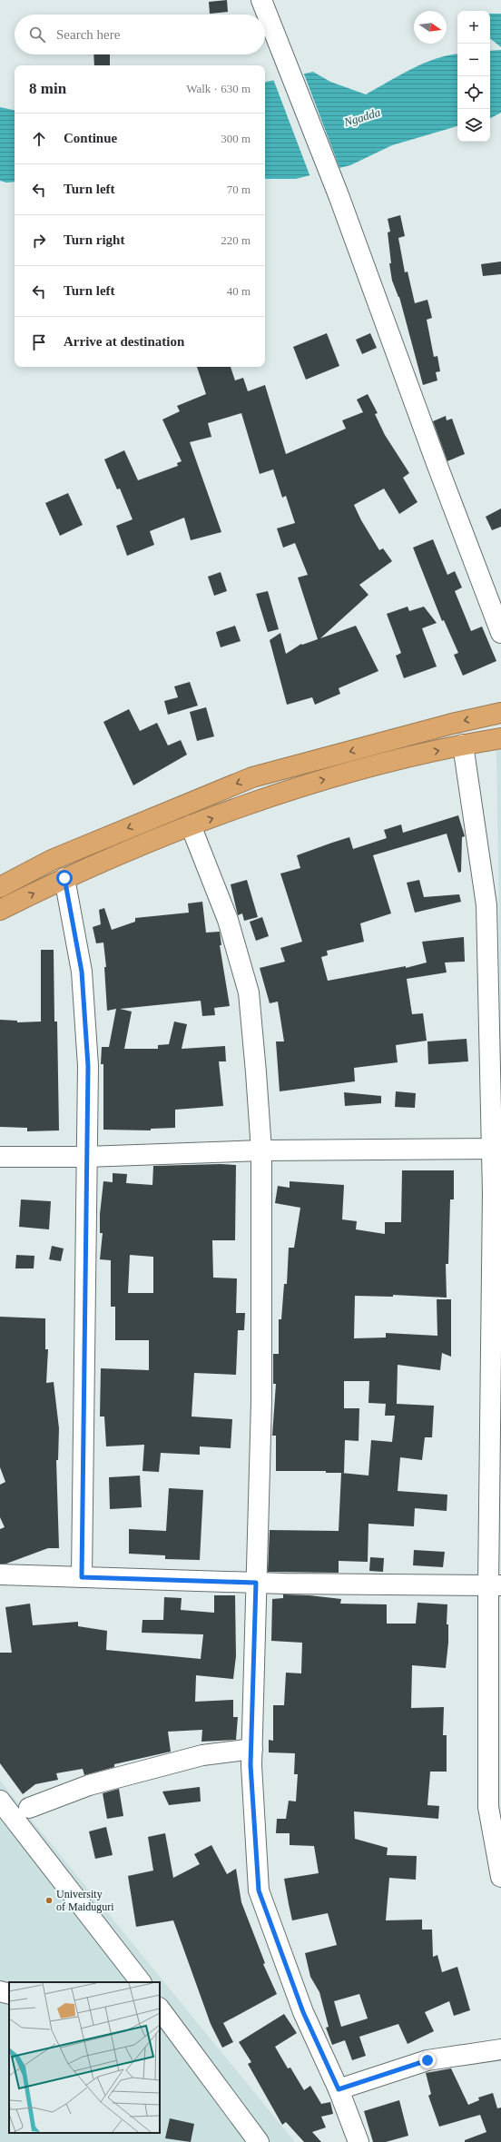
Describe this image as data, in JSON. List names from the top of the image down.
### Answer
{
  "water": ["Ngadda"],
  "places": ["University of Maiduguri"],
  "north": "right",
  "page": {
    "map_buttons": ["+", "−"],
    "search": "Search here",
    "heading": ["8 min", "Walk · 630 m"],
    "list": [
      ["Continue", "300 m"],
      ["Turn left", "70 m"],
      ["Turn right", "220 m"],
      ["Turn left", "40 m"],
      "Arrive at destination"
    ]
  }
}
